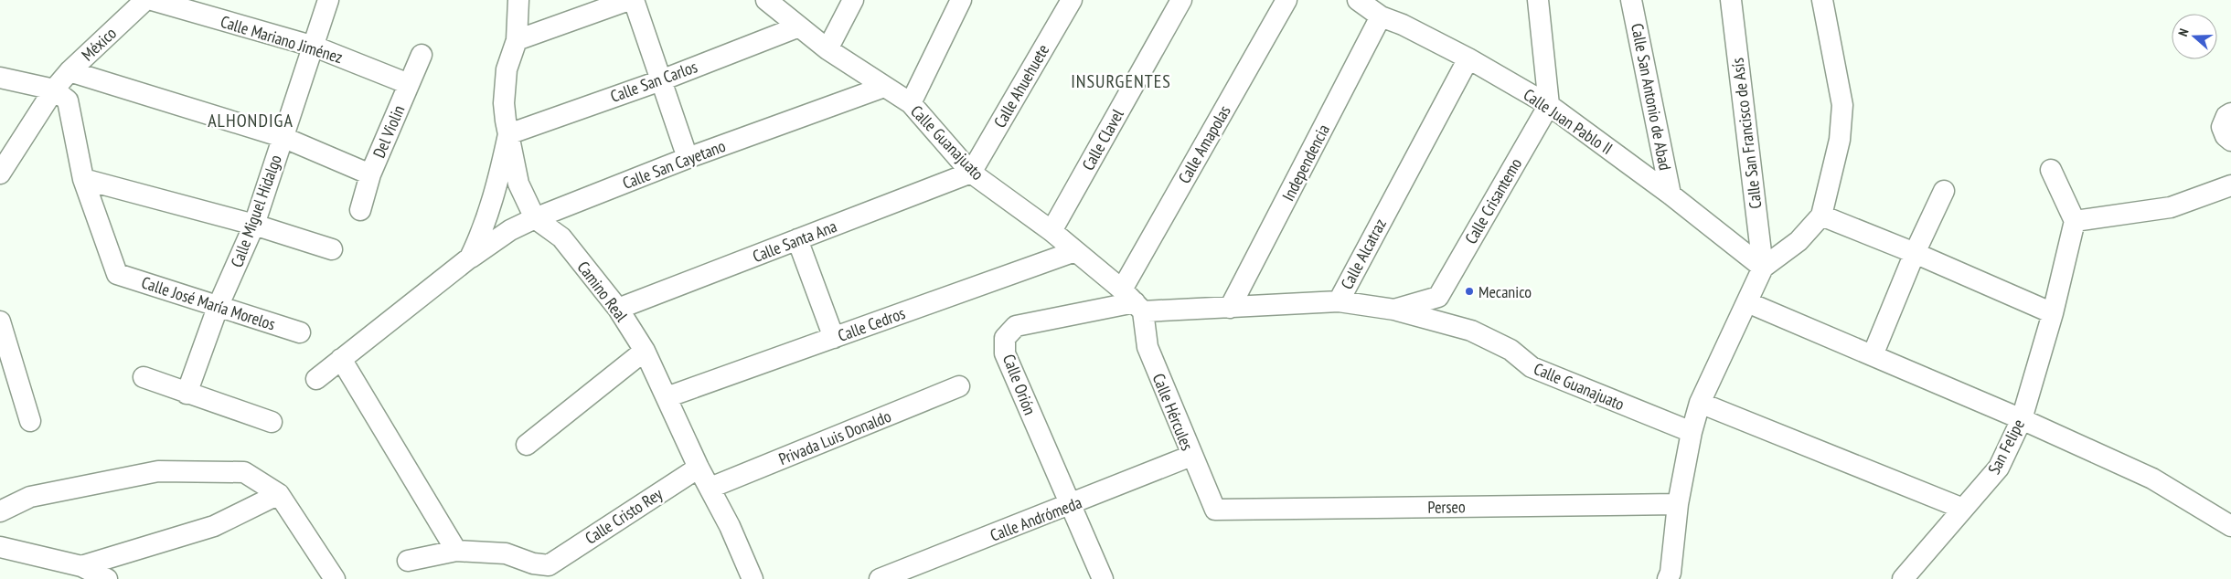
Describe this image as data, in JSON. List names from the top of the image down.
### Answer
{
  "streets": {
    "street": [
      "Calle Mariano Jiménez",
      "México",
      "Calle San Carlos",
      "Calle Ahuehuete",
      "Calle San Antonio de Abad",
      "Calle Juan Pablo II",
      "Del Violin",
      "Calle San Francisco de Asís",
      "Calle Clavel",
      "Calle Guanajuato",
      "Calle Amapolas",
      "Independencia",
      "Calle San Cayetano",
      "Calle Crisantemo",
      "Calle Miguel Hidalgo",
      "Calle Santa Ana",
      "Calle Alcatraz",
      "Camino Real",
      "Calle José María Morelos",
      "Calle Cedros",
      "Calle Orión",
      "Calle Hércules",
      "Privada Luis Donaldo",
      "San Felipe",
      "Perseo",
      "Calle Cristo Rey",
      "Calle Andrómeda"
    ]
  },
  "crossings": [
    ["Calle Mariano Jiménez", "Del Violin"],
    ["Calle Mariano Jiménez", "Calle Miguel Hidalgo"],
    ["Calle San Carlos", "Calle Guanajuato"],
    ["Calle San Carlos", "Calle San Cayetano"],
    ["Calle San Carlos", "Camino Real"],
    ["Calle Ahuehuete", "Calle Guanajuato"],
    ["Calle Ahuehuete", "Calle Santa Ana"],
    ["Calle San Antonio de Abad", "Calle Juan Pablo II"],
    ["Calle Juan Pablo II", "Calle San Francisco de Asís"],
    ["Calle Juan Pablo II", "Independencia"],
    ["Calle Juan Pablo II", "Calle Crisantemo"],
    ["Calle Juan Pablo II", "Calle Alcatraz"],
    ["Calle Clavel", "Calle Guanajuato"],
    ["Calle Guanajuato", "Calle Amapolas"],
    ["Calle Guanajuato", "Calle San Cayetano"],
    ["Calle Guanajuato", "Calle Santa Ana"],
    ["Calle Guanajuato", "Calle Alcatraz"],
    ["Calle Guanajuato", "Calle Cedros"],
    ["Calle Guanajuato", "Calle Orión"],
    ["Calle Guanajuato", "Calle Hércules"],
    ["Calle Amapolas", "Calle Alcatraz"],
    ["Calle Amapolas", "Calle Orión"],
    ["Calle Amapolas", "Calle Hércules"],
    ["Independencia", "Calle Alcatraz"],
    ["Calle San Cayetano", "Camino Real"],
    ["Calle Miguel Hidalgo", "Calle José María Morelos"],
    ["Calle Santa Ana", "Camino Real"],
    ["Calle Alcatraz", "Calle Orión"],
    ["Calle Alcatraz", "Calle Hércules"],
    ["Camino Real", "Calle Cedros"],
    ["Camino Real", "Privada Luis Donaldo"],
    ["Camino Real", "Calle Cristo Rey"],
    ["Calle Orión", "Calle Hércules"],
    ["Calle Orión", "Calle Andrómeda"],
    ["Calle Hércules", "Perseo"],
    ["Calle Hércules", "Calle Andrómeda"]
  ],
  "districts": ["INSURGENTES", "ALHONDIGA"],
  "places": ["Mecanico"],
  "north": "left"
}
